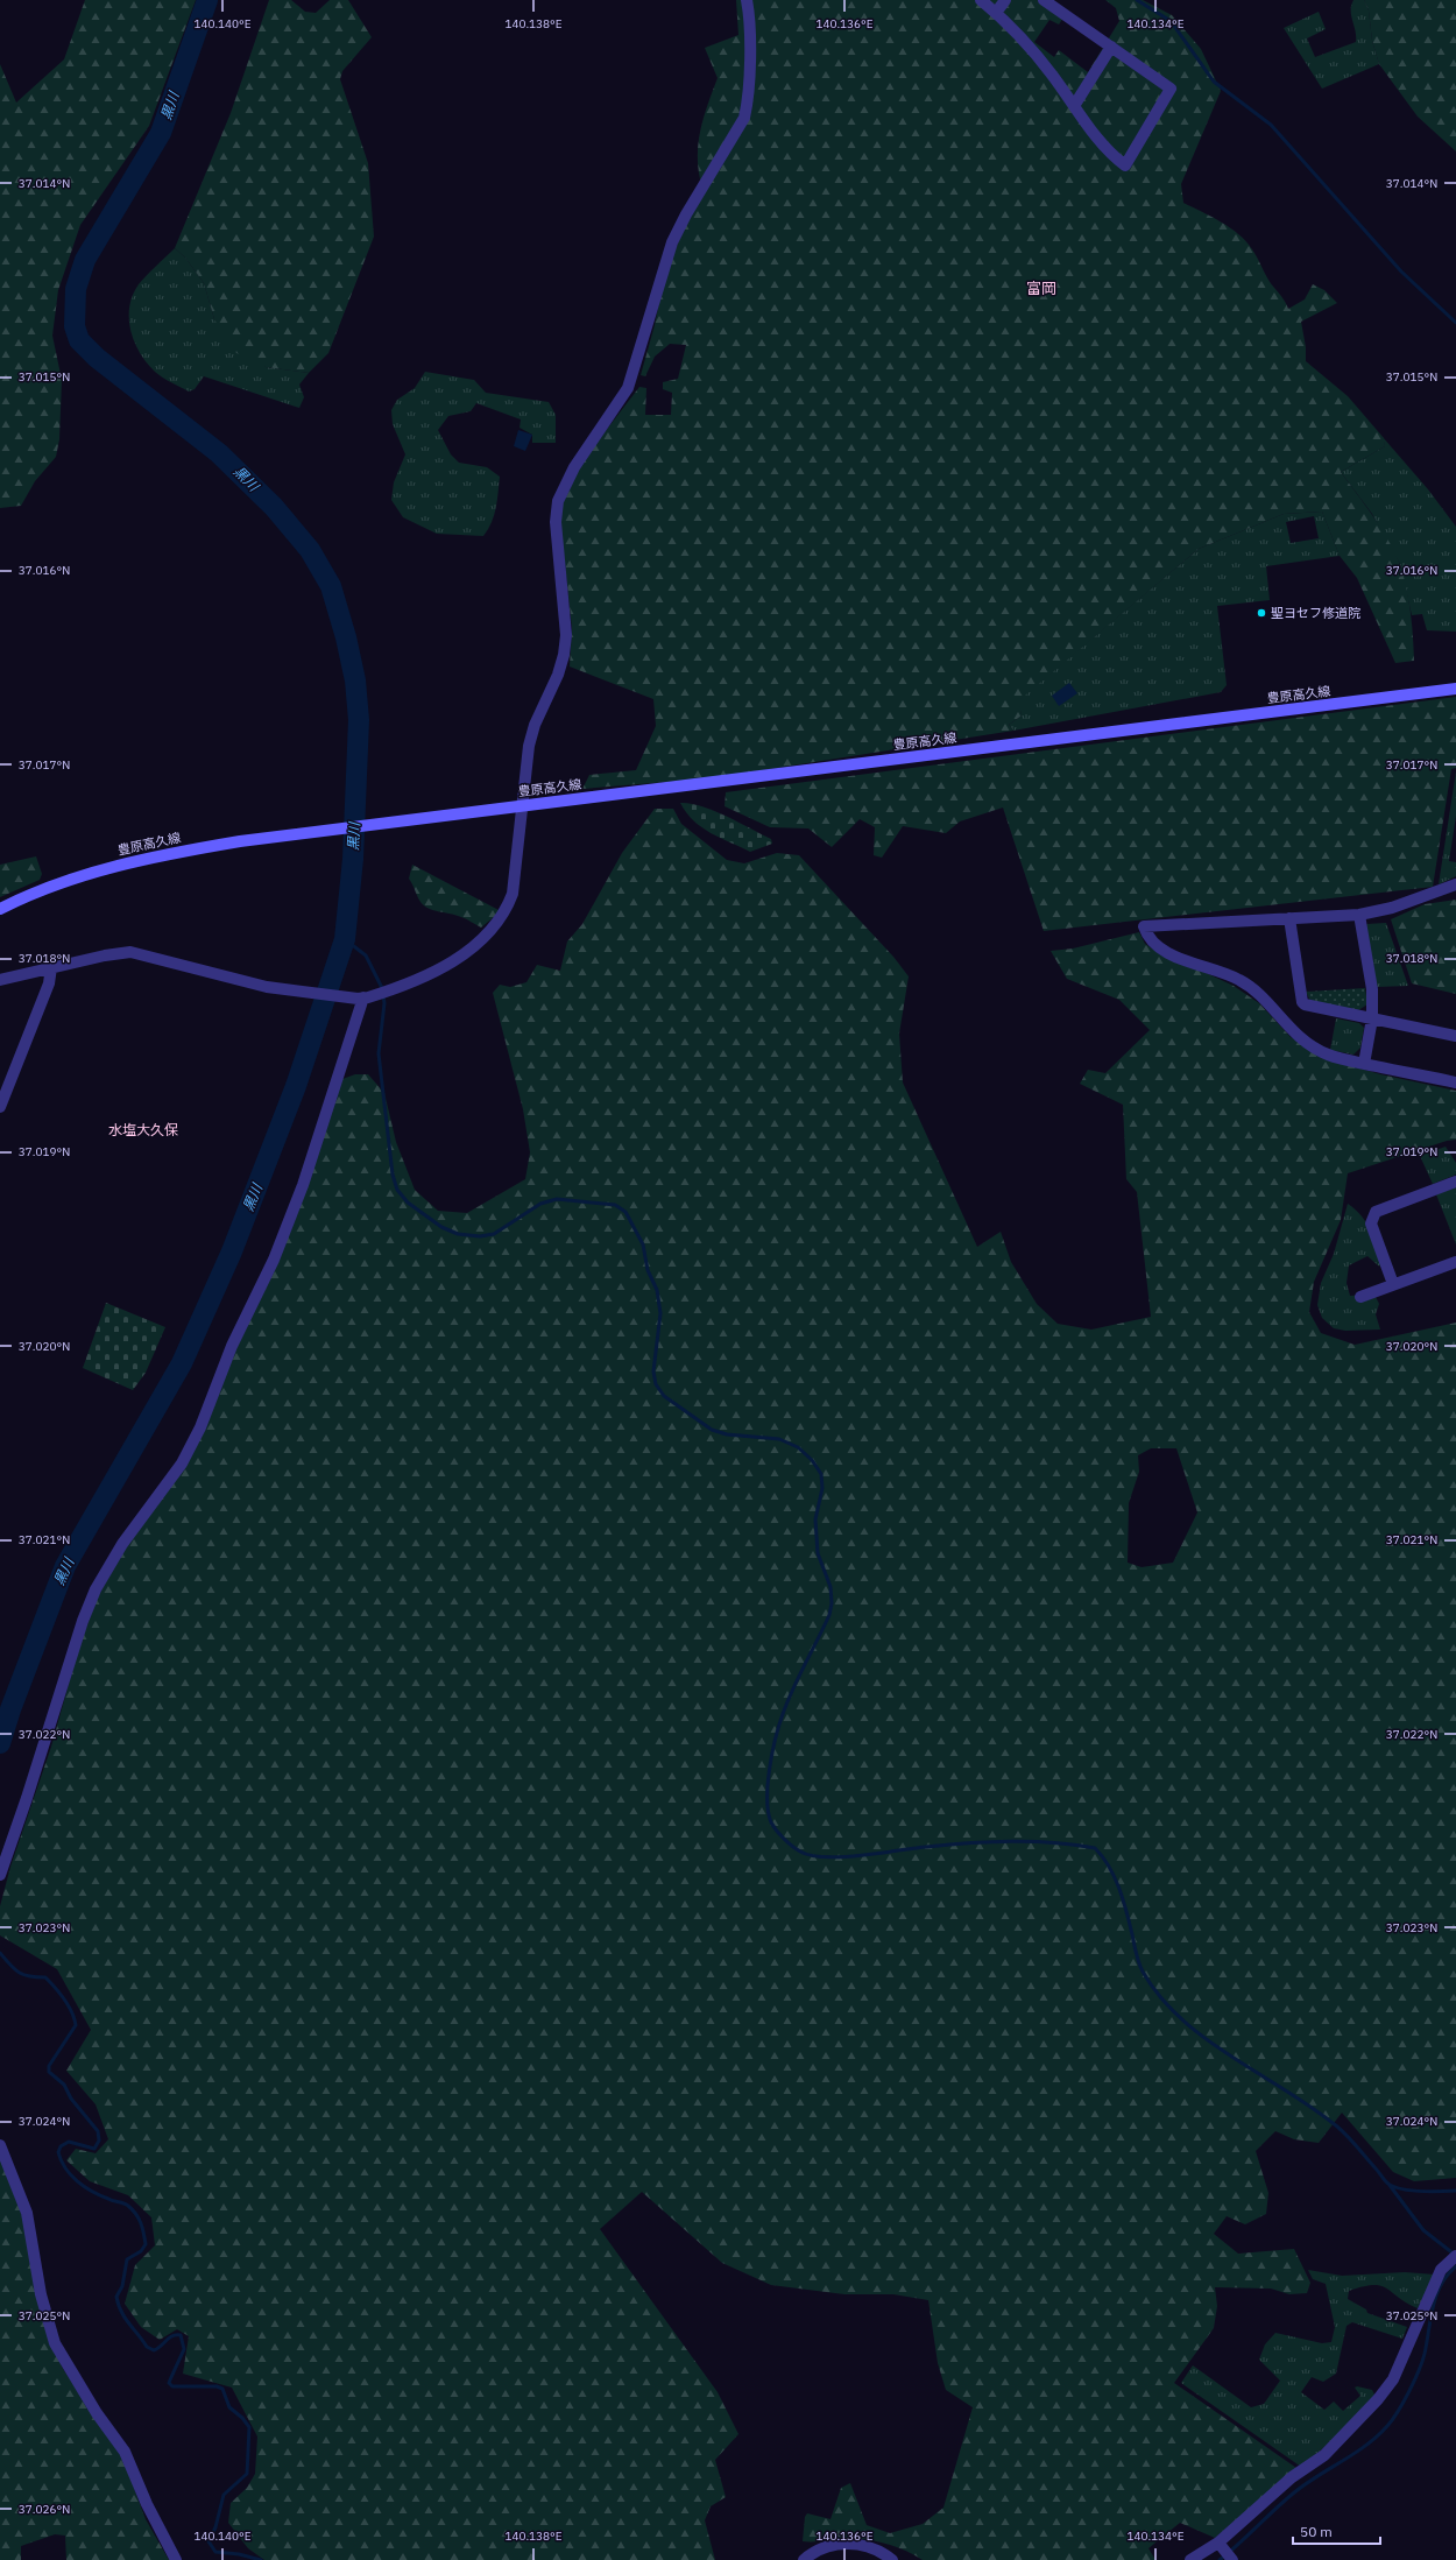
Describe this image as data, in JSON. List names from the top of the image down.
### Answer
{
  "streets": {
    "main road": ["豊原高久線"]
  },
  "districts": ["富岡", "水塩大久保"],
  "water": ["黒川"],
  "places": ["聖ヨセフ修道院"],
  "scale_bar": "50 m",
  "coordinates": [
    "140.140°E",
    "140.138°E",
    "140.136°E",
    "140.134°E",
    "37.014°N",
    "37.015°N",
    "37.016°N",
    "37.017°N",
    "37.018°N",
    "37.019°N",
    "37.020°N",
    "37.021°N",
    "37.022°N",
    "37.023°N",
    "37.024°N",
    "37.025°N",
    "37.026°N"
  ]
}
